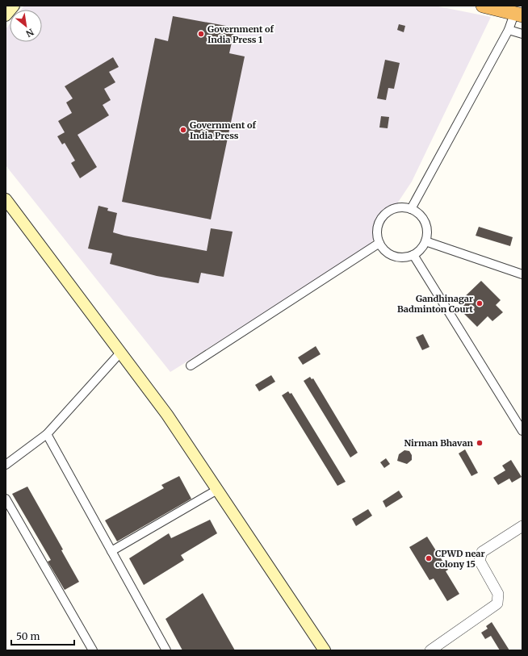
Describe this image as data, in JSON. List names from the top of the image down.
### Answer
{
  "places": [
    "Government of India Press 1",
    "Government of India Press",
    "Gandhinagar Badminton Court",
    "Nirman Bhavan",
    "CPWD near colony 15"
  ],
  "scale_bar": "50 m",
  "north": "bottom right"
}
